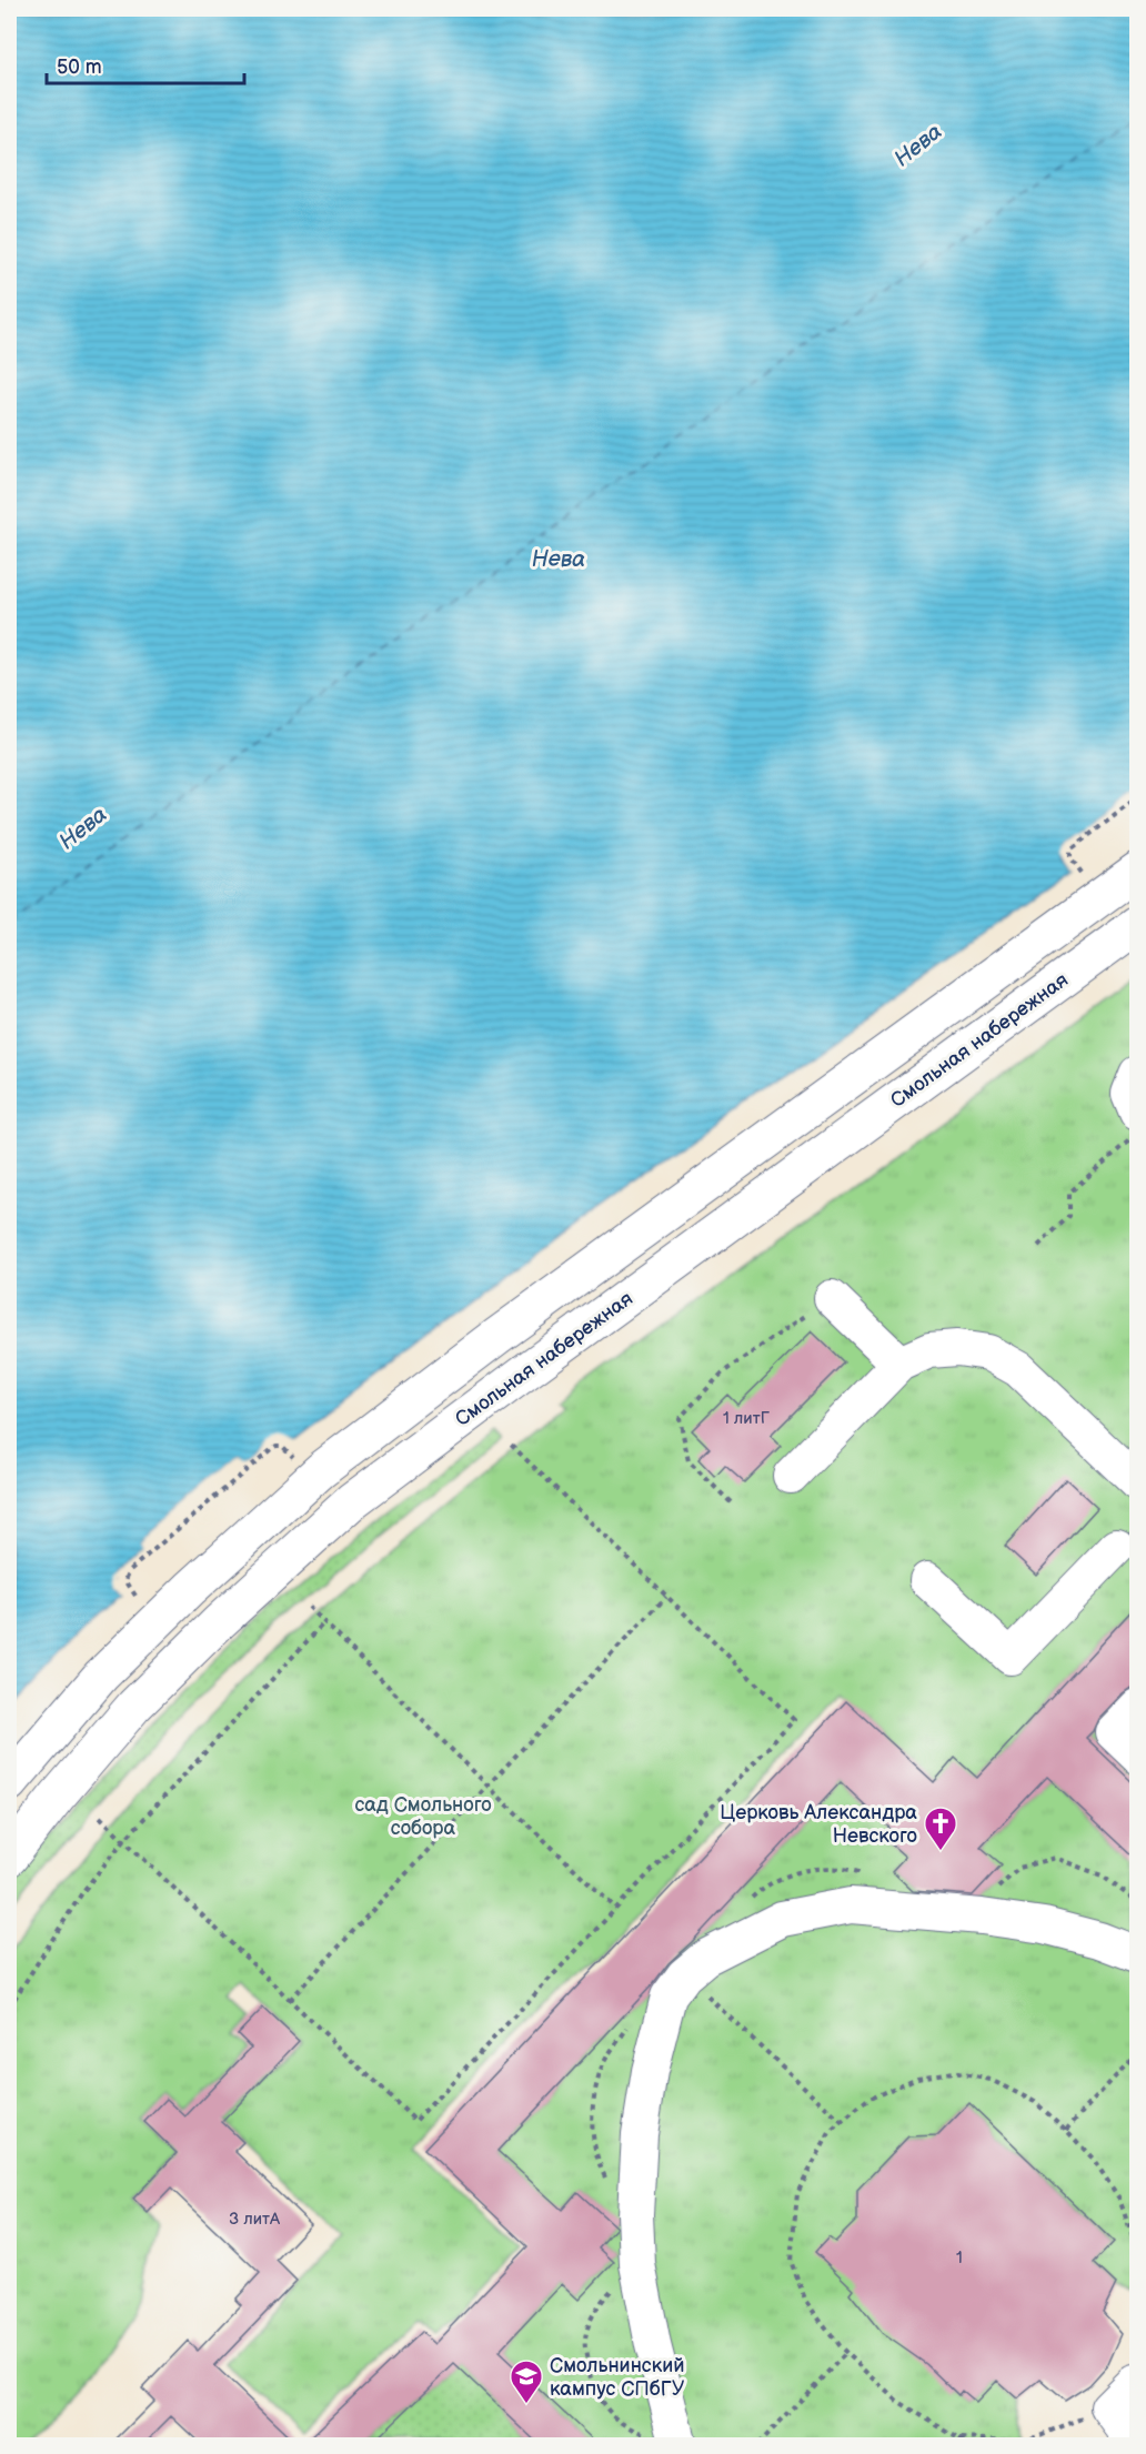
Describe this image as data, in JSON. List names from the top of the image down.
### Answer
{
  "streets": {
    "main road": ["Смольная набережная"]
  },
  "water": ["Нева"],
  "parks": ["сад Смольного собора"],
  "places": {
    "church": ["Церковь Александра Невского"],
    "school or university": ["Смольнинский кампус СПбГУ"]
  },
  "house_numbers": ["1 литГ", "3 литА", "1"],
  "scale_bar": "50 m"
}
